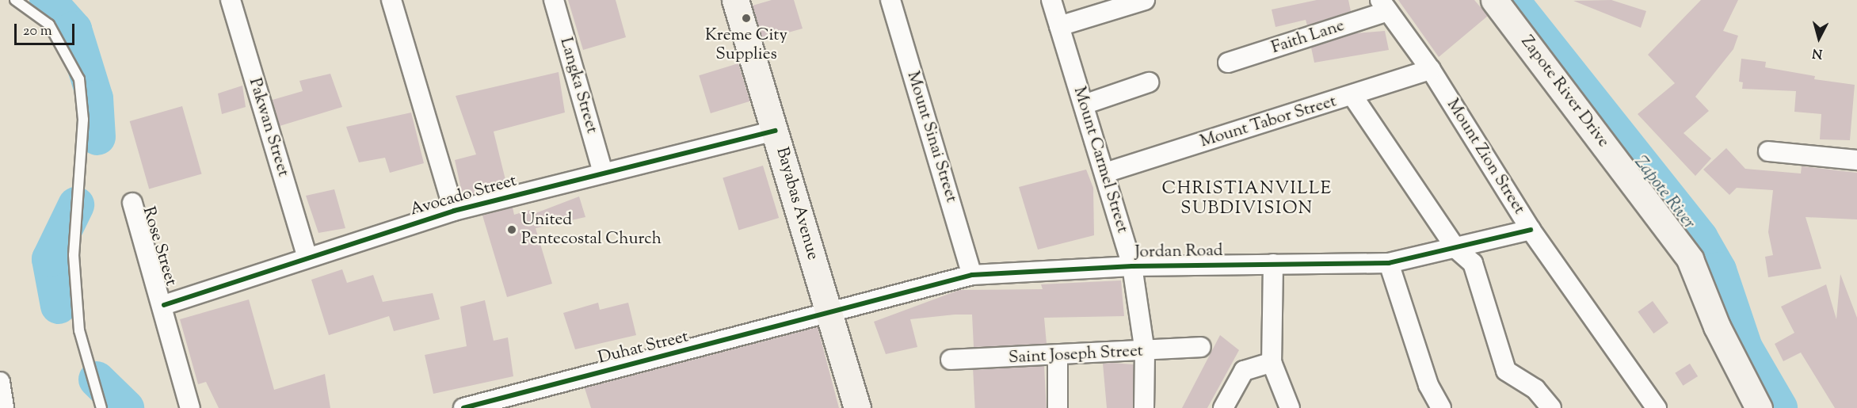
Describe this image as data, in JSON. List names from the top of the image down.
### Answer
{
  "streets": {
    "street": [
      "Faith Lane",
      "Langka Street",
      "Zapote River Drive",
      "Mount Tabor Street",
      "Pakwan Street",
      "Mount Sinai Street",
      "Mount Zion Street",
      "Mount Carmel Street",
      "Avocado Street",
      "Bayabas Avenue",
      "Rose Street",
      "Jordan Road",
      "Duhat Street",
      "Saint Joseph Street"
    ]
  },
  "crossings": [
    ["Faith Lane", "Mount Zion Street"],
    ["Langka Street", "Avocado Street"],
    ["Mount Tabor Street", "Mount Zion Street"],
    ["Mount Tabor Street", "Mount Carmel Street"],
    ["Pakwan Street", "Avocado Street"],
    ["Mount Sinai Street", "Jordan Road"],
    ["Mount Zion Street", "Jordan Road"],
    ["Mount Carmel Street", "Jordan Road"],
    ["Mount Carmel Street", "Saint Joseph Street"],
    ["Avocado Street", "Bayabas Avenue"],
    ["Avocado Street", "Rose Street"],
    ["Bayabas Avenue", "Jordan Road"],
    ["Bayabas Avenue", "Duhat Street"],
    ["Jordan Road", "Duhat Street"]
  ],
  "districts": ["CHRISTIANVILLE SUBDIVISION"],
  "water": ["Zapote River"],
  "places": ["Kreme City Supplies", "United Pentecostal Church"],
  "scale_bar": "20 m",
  "north": "bottom"
}
